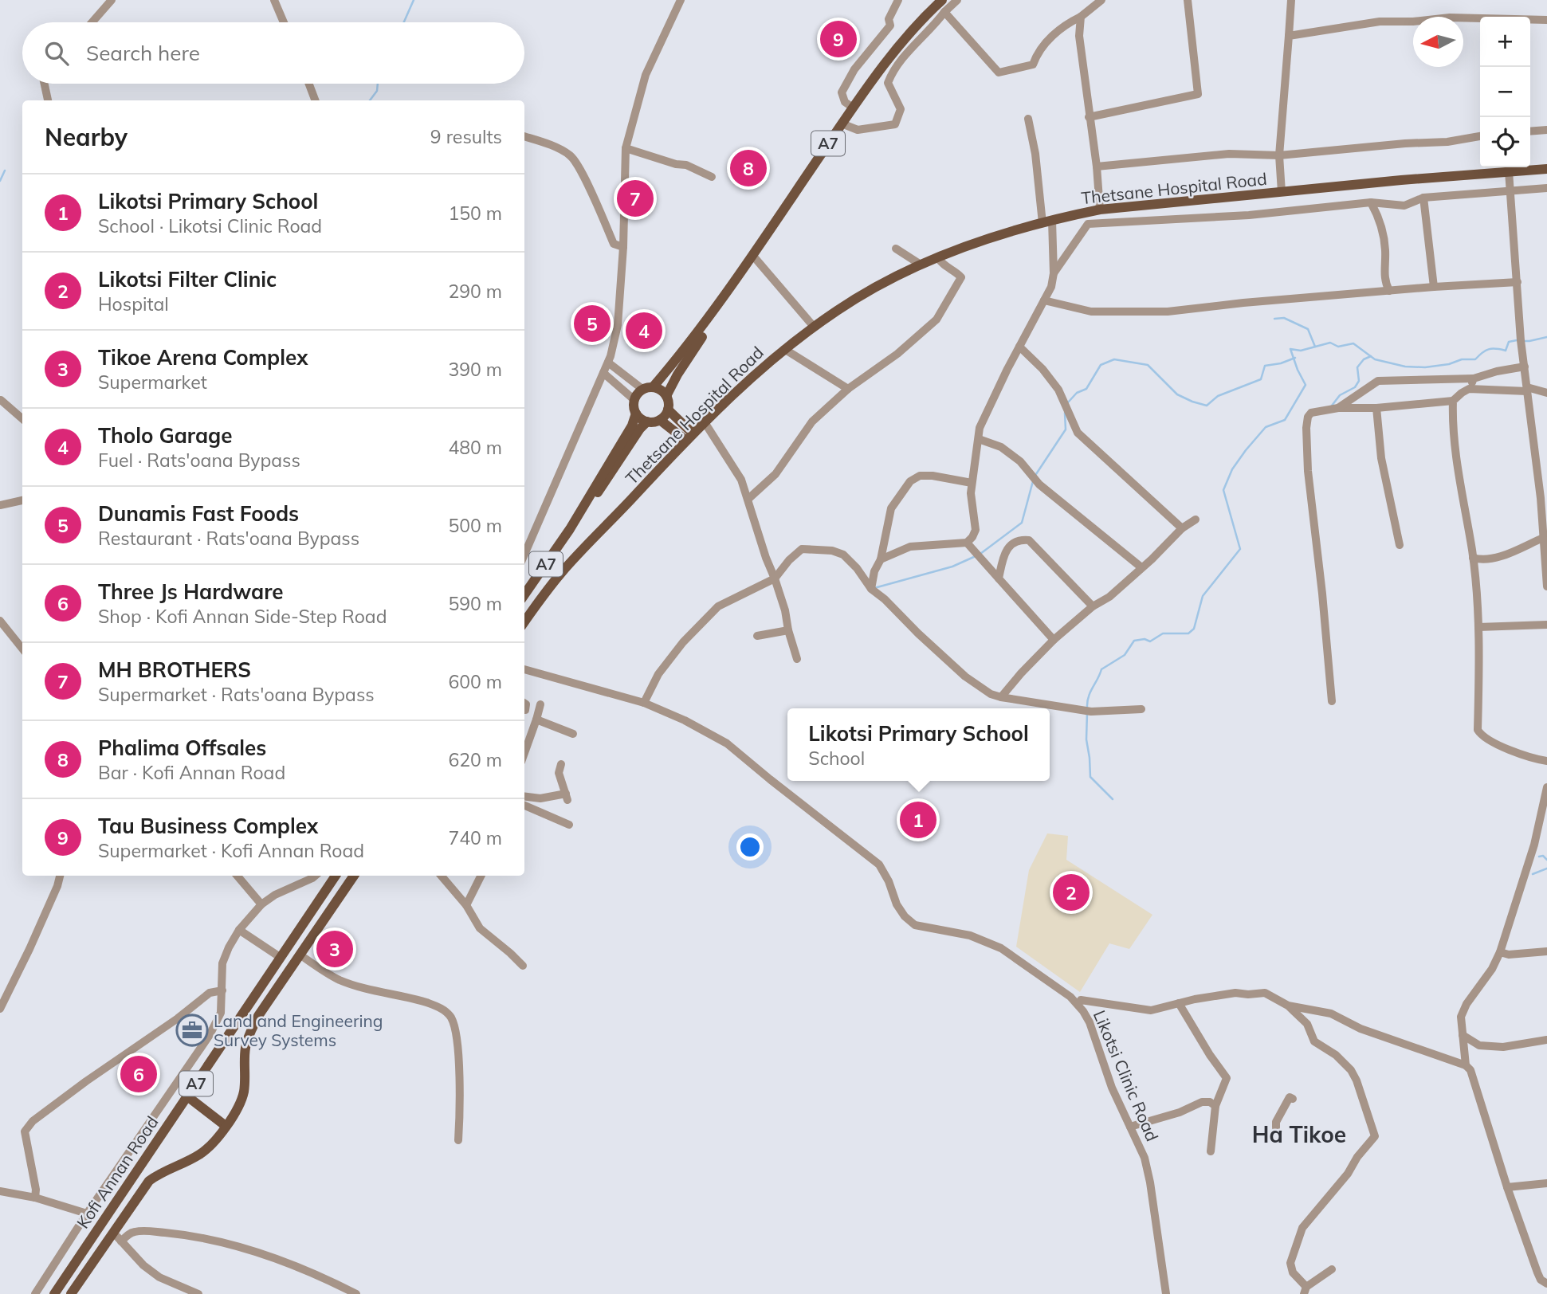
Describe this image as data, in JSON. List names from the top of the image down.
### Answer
{
  "streets": {
    "main road": ["A7", "Thetsane Hospital Road", "Kofi Annan Road"],
    "street": ["Likotsi Clinic Road"]
  },
  "districts": ["Ha Tikoe"],
  "places": {
    "office": ["Land and Engineering Survey Systems"]
  },
  "north": "left",
  "page": {
    "map_buttons": ["+", "−"],
    "pins": [
      "9",
      "8",
      "7",
      "5",
      "4",
      "1",
      "2",
      "3",
      "6"
    ],
    "search": "Search here",
    "heading": ["Nearby", "9 results"],
    "list": [
      {
        "mark": "1",
        "name": "Likotsi Primary School",
        "note": "School · Likotsi Clinic Road",
        "value": "150 m"
      },
      {
        "mark": "2",
        "name": "Likotsi Filter Clinic",
        "note": "Hospital",
        "value": "290 m"
      },
      {
        "mark": "3",
        "name": "Tikoe Arena Complex",
        "note": "Supermarket",
        "value": "390 m"
      },
      {
        "mark": "4",
        "name": "Tholo Garage",
        "note": "Fuel · Rats'oana Bypass",
        "value": "480 m"
      },
      {
        "mark": "5",
        "name": "Dunamis Fast Foods",
        "note": "Restaurant · Rats'oana Bypass",
        "value": "500 m"
      },
      {
        "mark": "6",
        "name": "Three Js Hardware",
        "note": "Shop · Kofi Annan Side-Step Road",
        "value": "590 m"
      },
      {
        "mark": "7",
        "name": "MH BROTHERS",
        "note": "Supermarket · Rats'oana Bypass",
        "value": "600 m"
      },
      {
        "mark": "8",
        "name": "Phalima Offsales",
        "note": "Bar · Kofi Annan Road",
        "value": "620 m"
      },
      {
        "mark": "9",
        "name": "Tau Business Complex",
        "note": "Supermarket · Kofi Annan Road",
        "value": "740 m"
      }
    ],
    "popup": ["Likotsi Primary School", "School"]
  }
}
